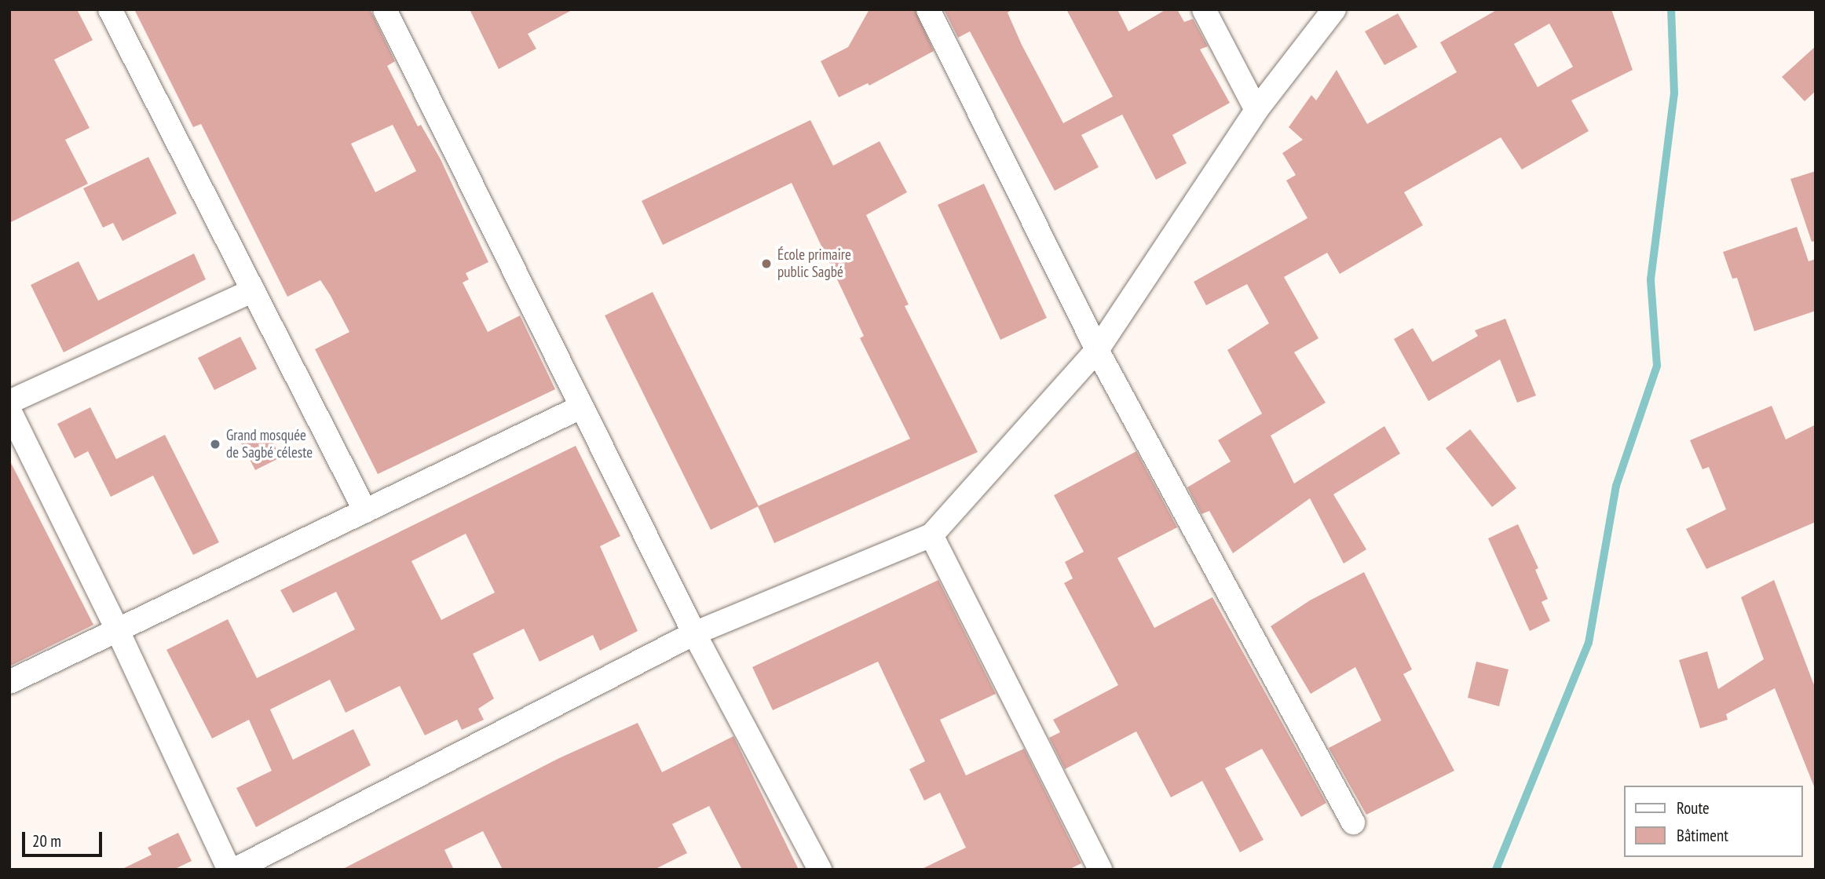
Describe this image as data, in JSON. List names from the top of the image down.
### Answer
{
  "places": ["École primaire public Sagbé", "Grand mosquée de Sagbé céleste"],
  "legend": ["Route", "Bâtiment"],
  "scale_bar": "20 m"
}
